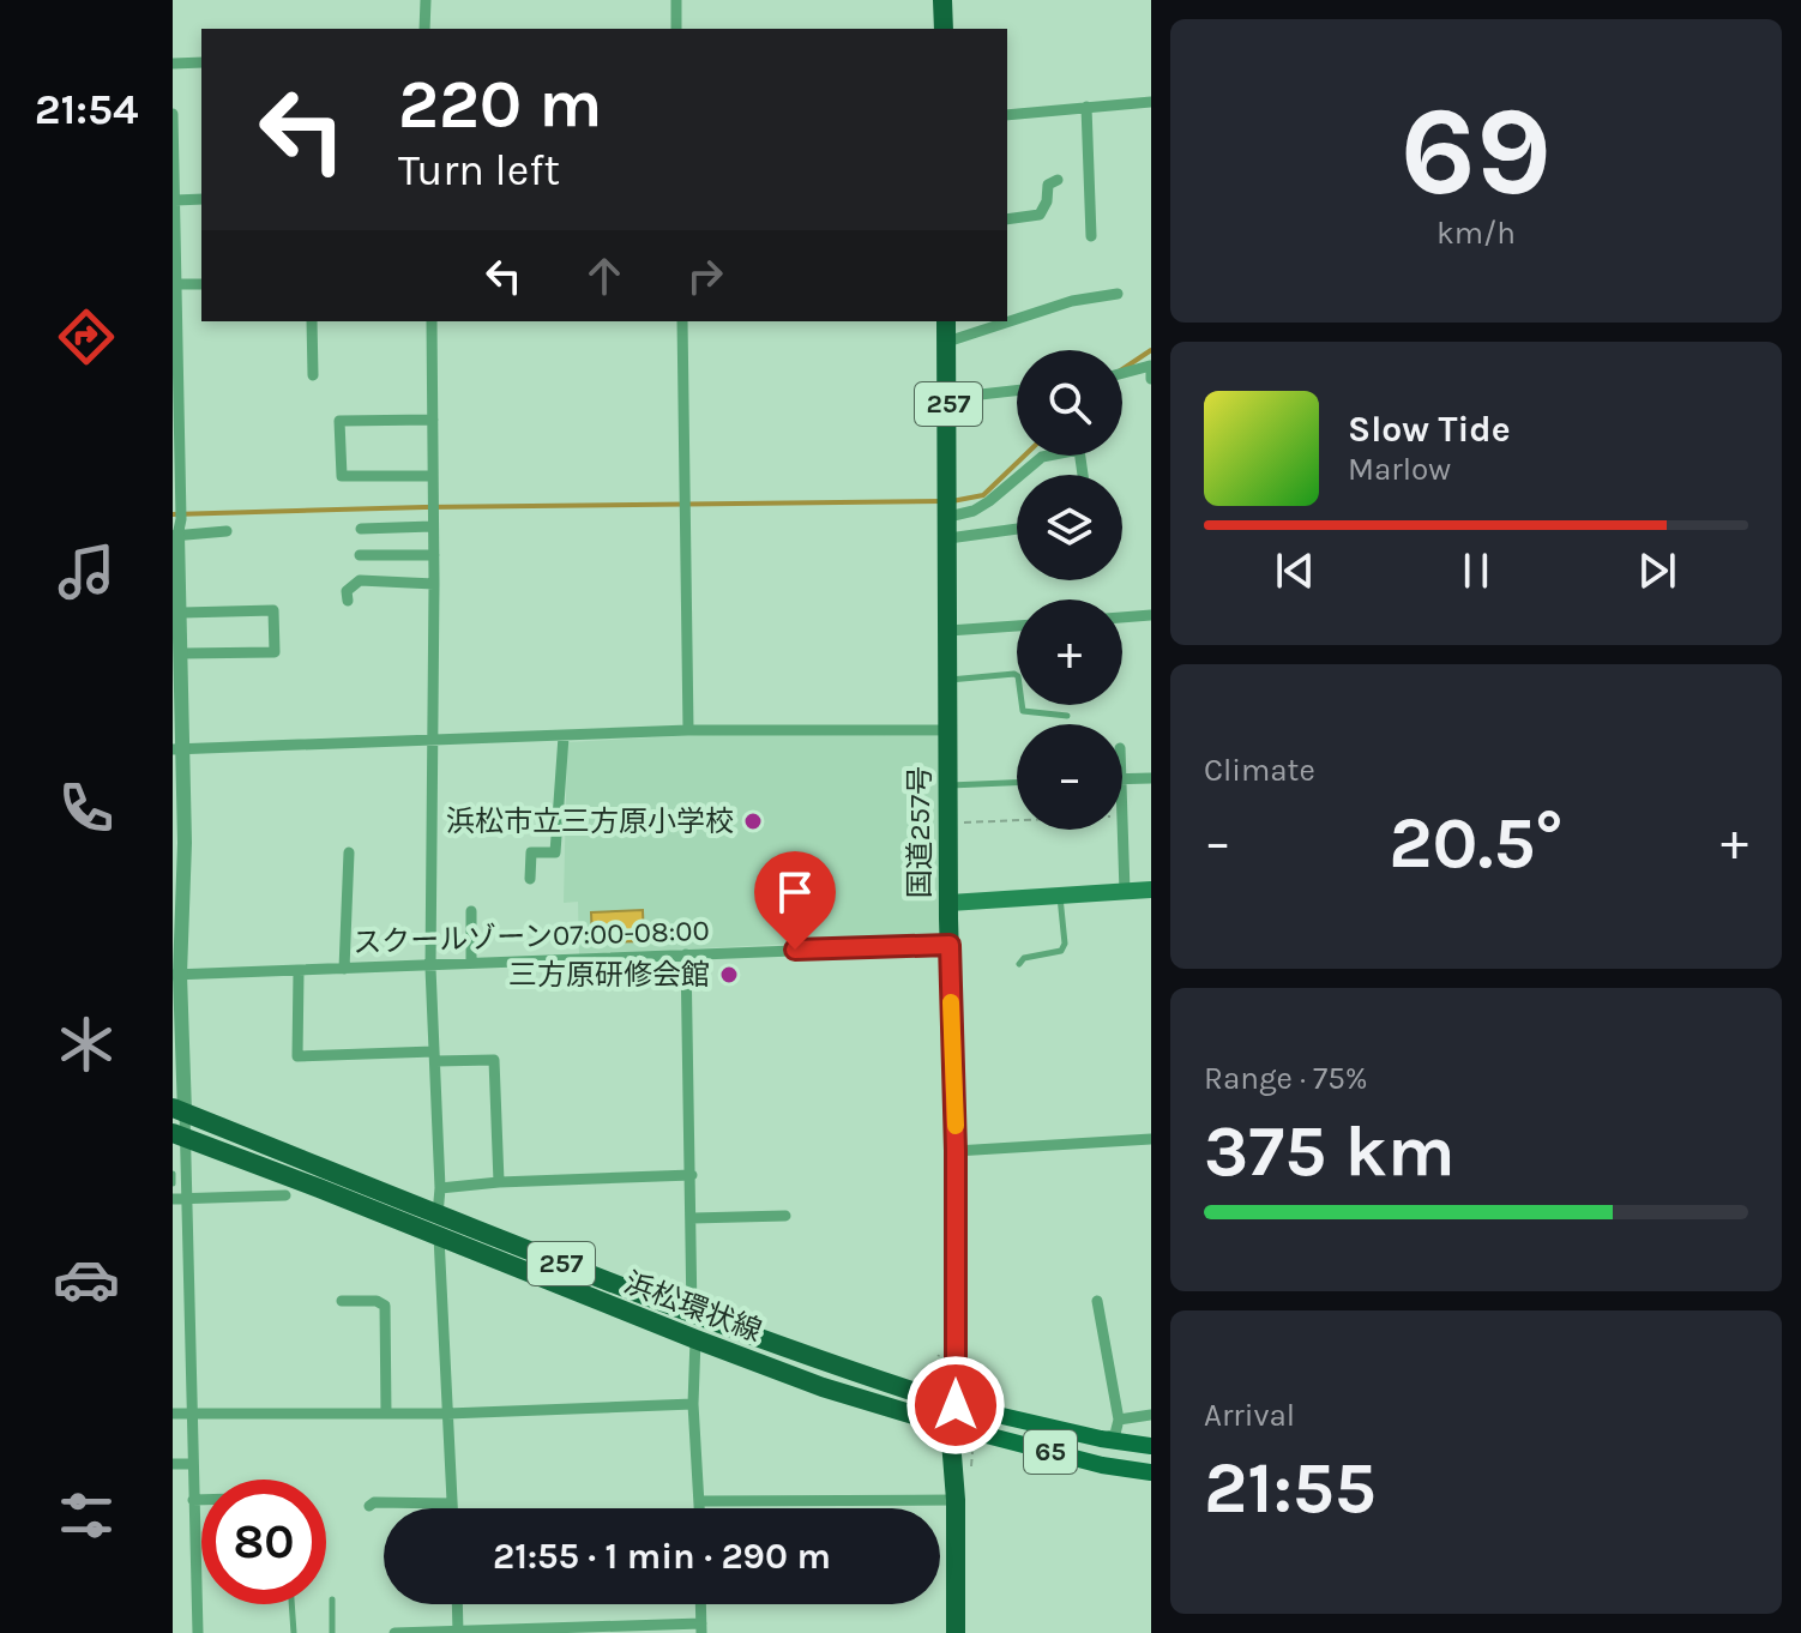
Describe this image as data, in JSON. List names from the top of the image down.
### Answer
{
  "streets": {
    "highway": ["257", "国道257号", "浜松環状線"],
    "main road": ["65"],
    "street": ["スクールゾーン07:00-08:00"]
  },
  "crossings": [
    ["国道257号", "スクールゾーン07:00-08:00"],
    ["国道257号", "浜松環状線"]
  ],
  "places": ["浜松市立三方原小学校", "三方原研修会館"],
  "page": {
    "tabs": "21:54",
    "tile": [
      ["69", "km/h"],
      "Climate",
      ["Range · 75%", "375 km"],
      ["Arrival", "21:55"]
    ],
    "turn": ["220 m", "Turn left"],
    "map_buttons": ["+", "−"],
    "song": ["Slow Tide", "Marlow"],
    "heat": ["−", "20.5°", "+"],
    "limit": "80",
    "trip": "21:55 · 1 min · 290 m"
  }
}
